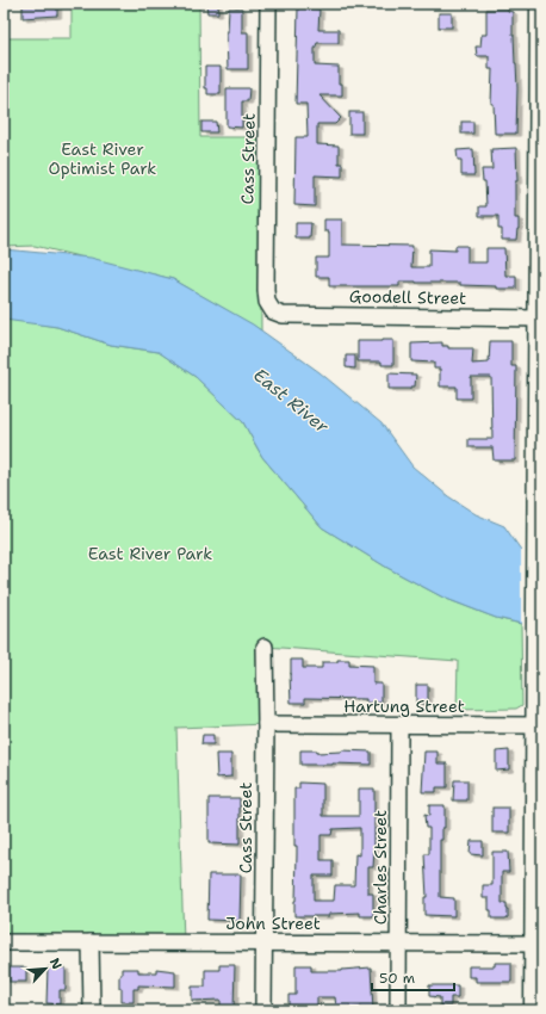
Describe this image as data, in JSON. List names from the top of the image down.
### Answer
{
  "streets": {
    "street": [
      "Cass Street",
      "Goodell Street",
      "Hartung Street",
      "Charles Street",
      "John Street"
    ]
  },
  "crossings": [
    ["Cass Street", "Goodell Street"],
    ["Cass Street", "Hartung Street"],
    ["Cass Street", "John Street"],
    ["Hartung Street", "Charles Street"],
    ["Charles Street", "John Street"]
  ],
  "water": ["East River"],
  "parks": ["East River Optimist Park", "East River Park"],
  "scale_bar": "50 m",
  "north": "top right"
}
